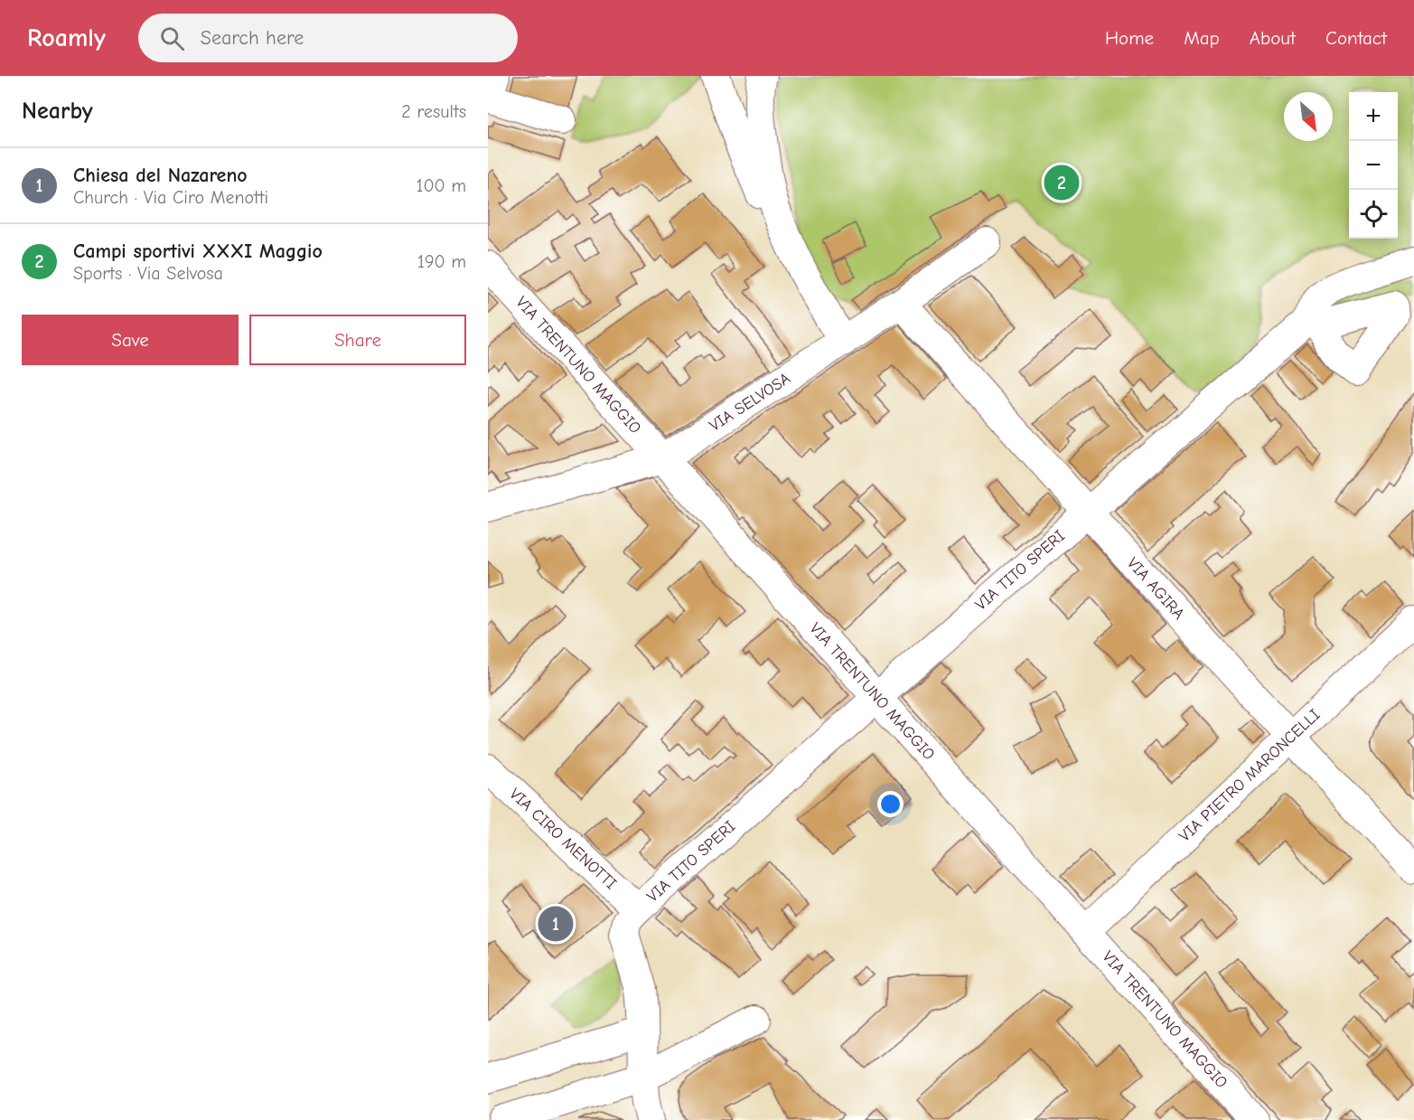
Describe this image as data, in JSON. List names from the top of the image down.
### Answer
{
  "streets": {
    "street": [
      "VIA TRENTUNO MAGGIO",
      "VIA SELVOSA",
      "VIA TITO SPERI",
      "VIA AGIRA",
      "VIA PIETRO MARONCELLI",
      "VIA CIRO MENOTTI"
    ]
  },
  "crossings": [
    ["VIA TRENTUNO MAGGIO", "VIA SELVOSA"],
    ["VIA TRENTUNO MAGGIO", "VIA TITO SPERI"],
    ["VIA TRENTUNO MAGGIO", "VIA PIETRO MARONCELLI"],
    ["VIA SELVOSA", "VIA AGIRA"],
    ["VIA TITO SPERI", "VIA AGIRA"],
    ["VIA TITO SPERI", "VIA CIRO MENOTTI"],
    ["VIA AGIRA", "VIA PIETRO MARONCELLI"]
  ],
  "north": "bottom right",
  "page": {
    "header": "Roamly",
    "search": "Search here",
    "nav": [
      "Home",
      "Map",
      "About",
      "Contact"
    ],
    "heading": ["Nearby", "2 results"],
    "map_buttons": ["+", "−"],
    "list": [
      {
        "mark": "1",
        "name": "Chiesa del Nazareno",
        "note": "Church · Via Ciro Menotti",
        "value": "100 m"
      },
      {
        "mark": "2",
        "name": "Campi sportivi XXXI Maggio",
        "note": "Sports · Via Selvosa",
        "value": "190 m"
      }
    ],
    "pins": ["2", "1"],
    "buttons": ["Save", "Share"]
  }
}
